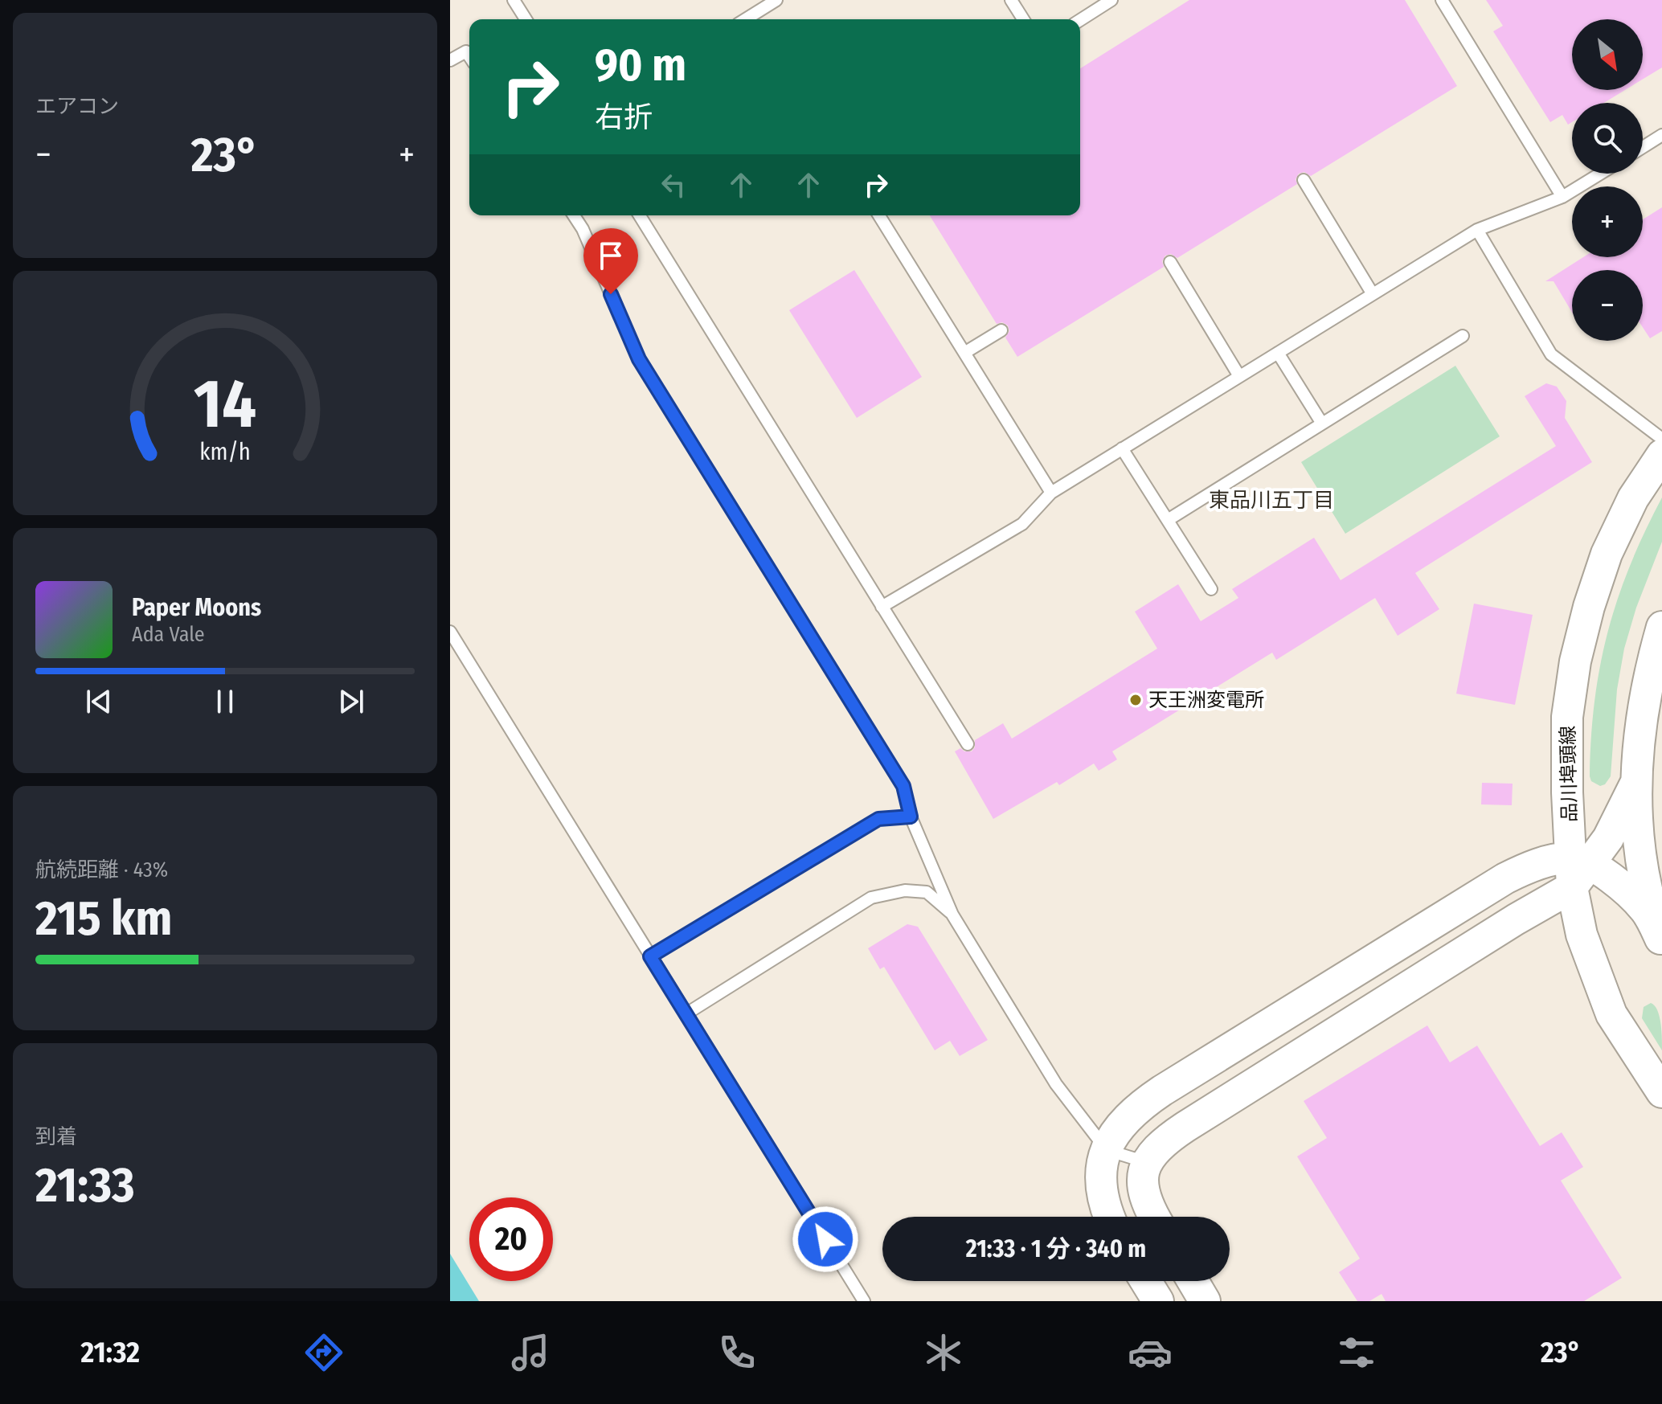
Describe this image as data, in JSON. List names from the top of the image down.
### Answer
{
  "streets": {
    "street": ["品川埠頭線"]
  },
  "districts": ["東品川五丁目"],
  "places": ["天王洲変電所"],
  "north": "bottom right",
  "page": {
    "tile": [
      "エアコン",
      ["航続距離 · 43%", "215 km"],
      ["到着", "21:33"]
    ],
    "map_buttons": ["+", "−"],
    "turn": ["90 m", "右折"],
    "heat": ["−", "23°", "+"],
    "song": ["Paper Moons", "Ada Vale"],
    "limit": "20",
    "trip": "21:33 · 1 分 · 340 m",
    "tabs": ["21:32", "23°"],
    "gauge": ["14", "km/h"]
  }
}
